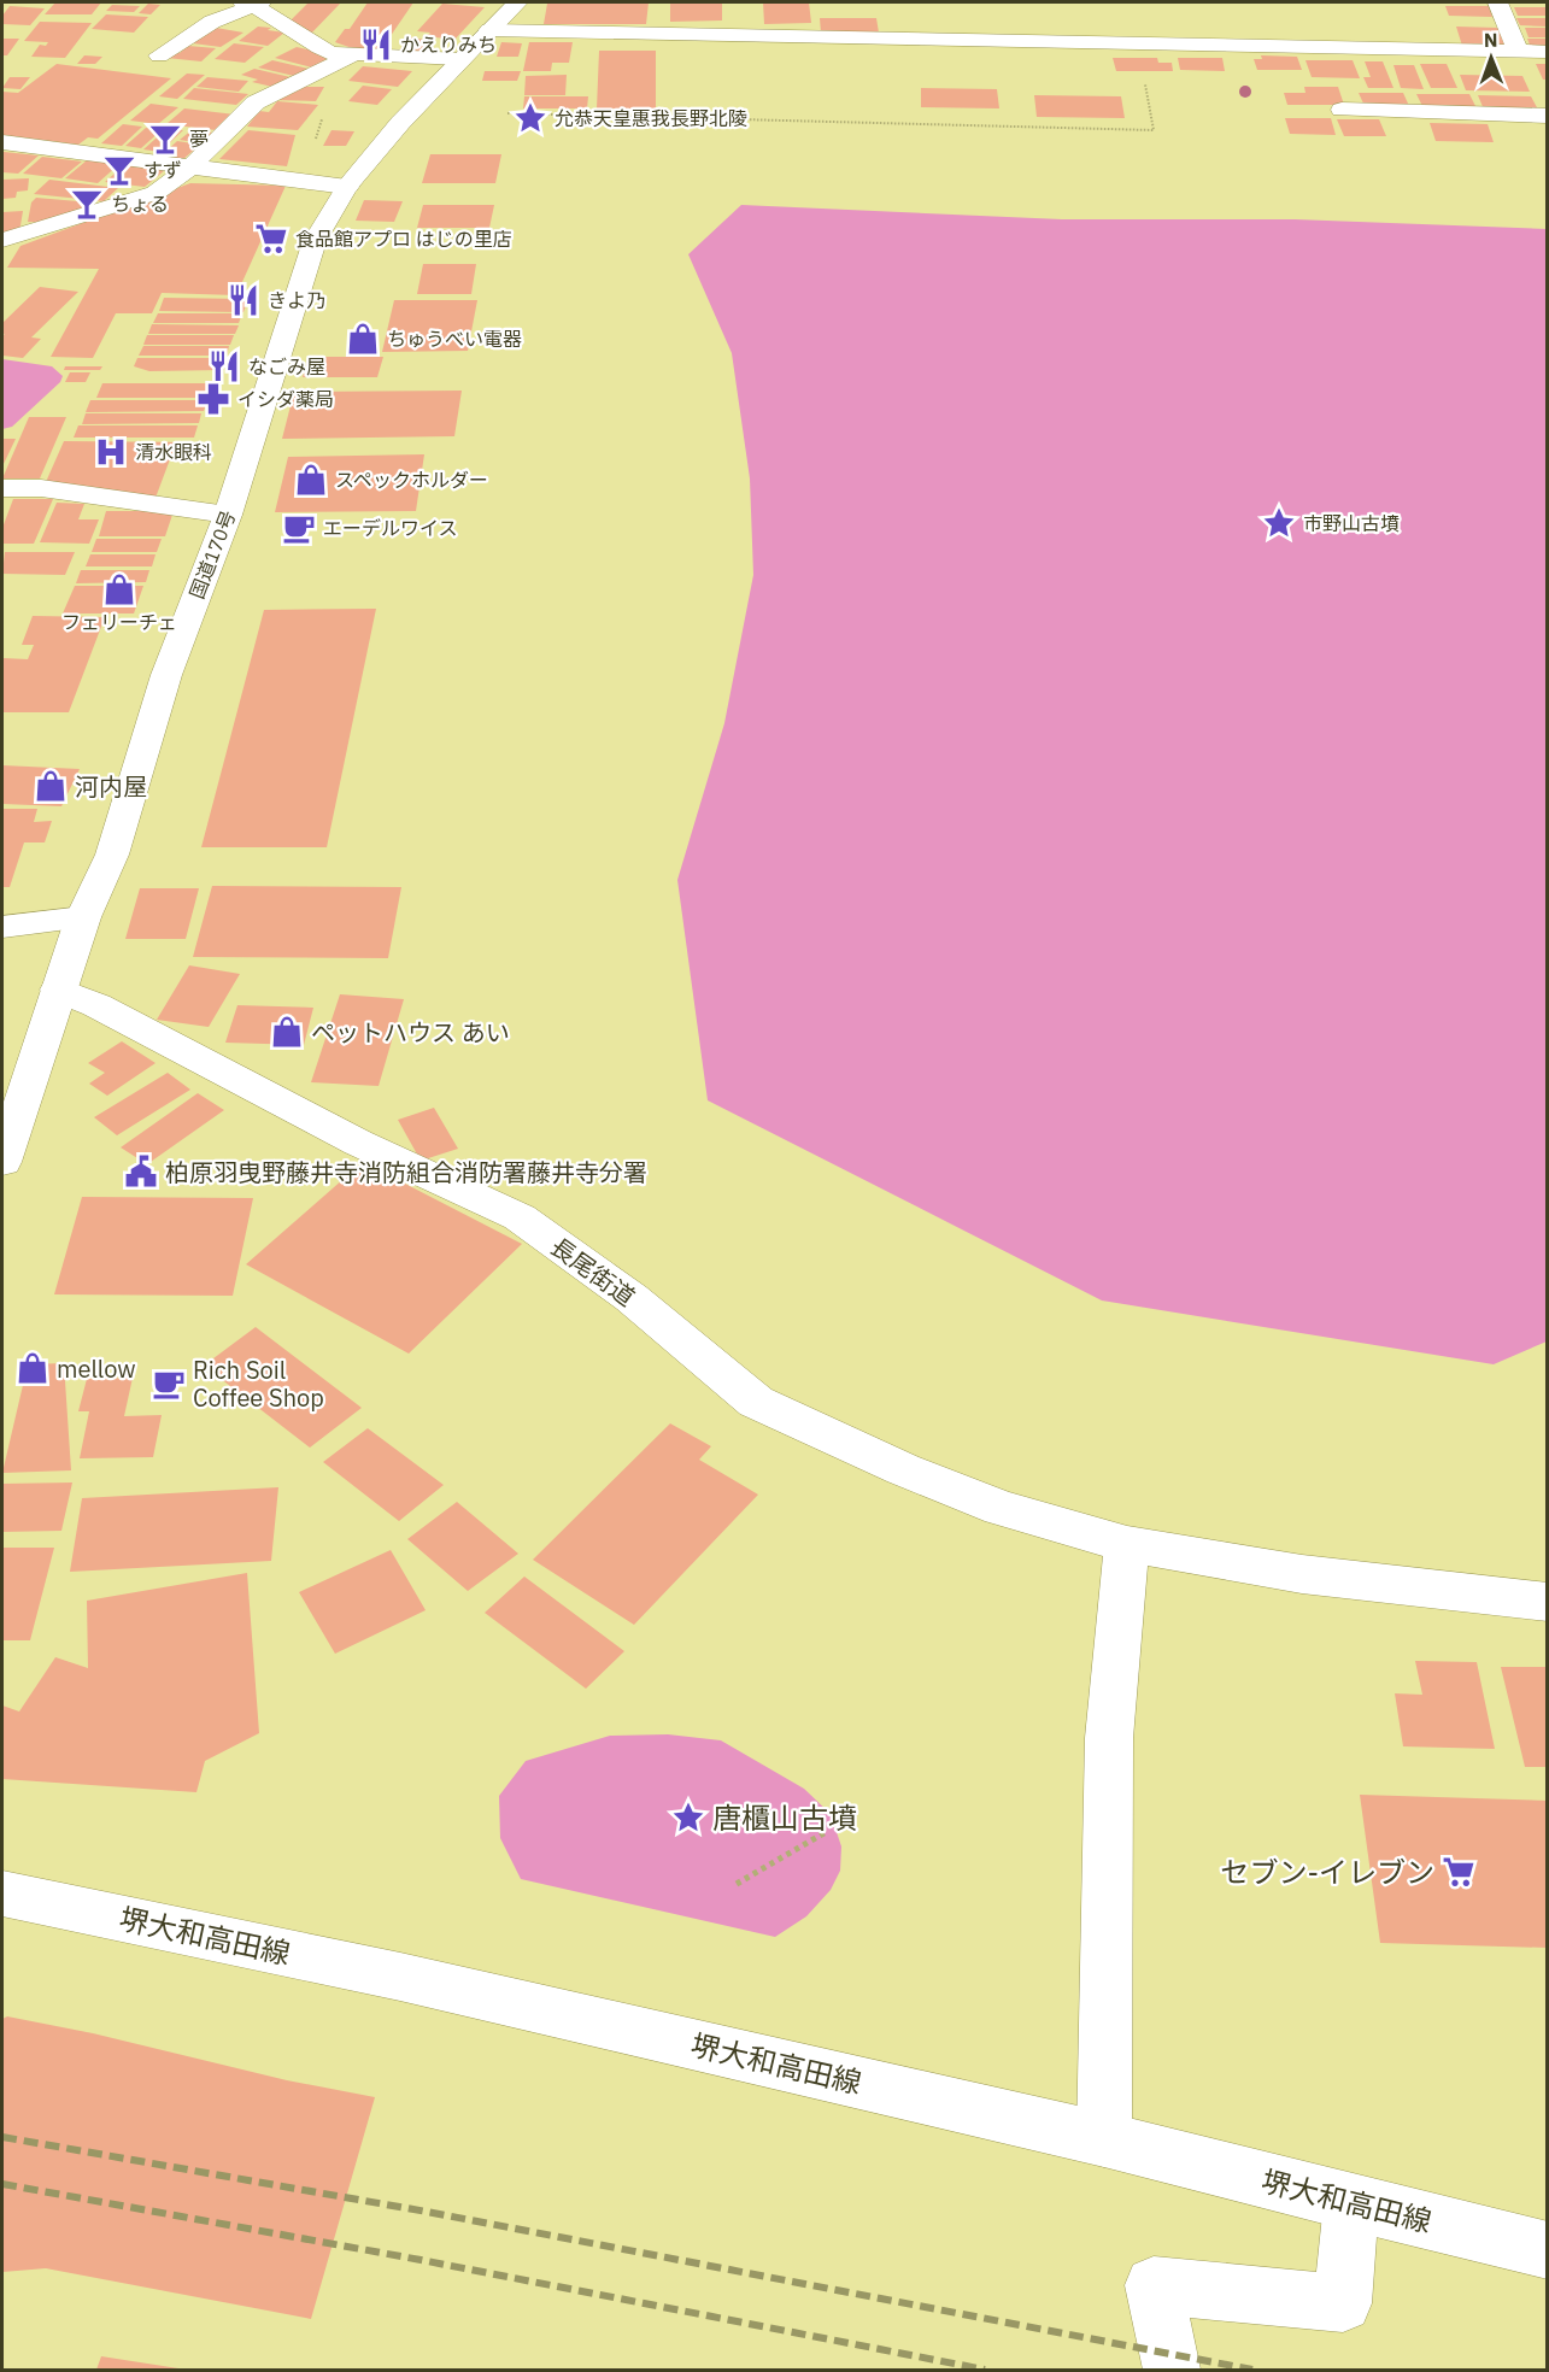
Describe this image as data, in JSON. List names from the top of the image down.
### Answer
{
  "streets": {
    "main road": ["国道170号", "長尾街道", "堺大和高田線"]
  },
  "crossings": [
    ["国道170号", "長尾街道"]
  ],
  "places": {
    "restaurant": ["かえりみち", "きよ乃", "なごみ屋"],
    "place": ["允恭天皇惠我長野北陵", "市野山古墳", "唐櫃山古墳"],
    "bar": ["夢", "すず", "ちょる"],
    "supermarket": ["食品館アプロ はじの里店", "セブン-イレブン"],
    "shop": [
      "ちゅうべい電器",
      "スペックホルダー",
      "フェリーチェ",
      "河内屋",
      "ペットハウス あい",
      "mellow"
    ],
    "pharmacy": ["イシダ薬局"],
    "hospital": ["清水眼科"],
    "cafe": ["エーデルワイス", "Rich Soil Coffee Shop"],
    "public building": ["柏原羽曳野藤井寺消防組合消防署藤井寺分署"]
  },
  "north": "top"
}
